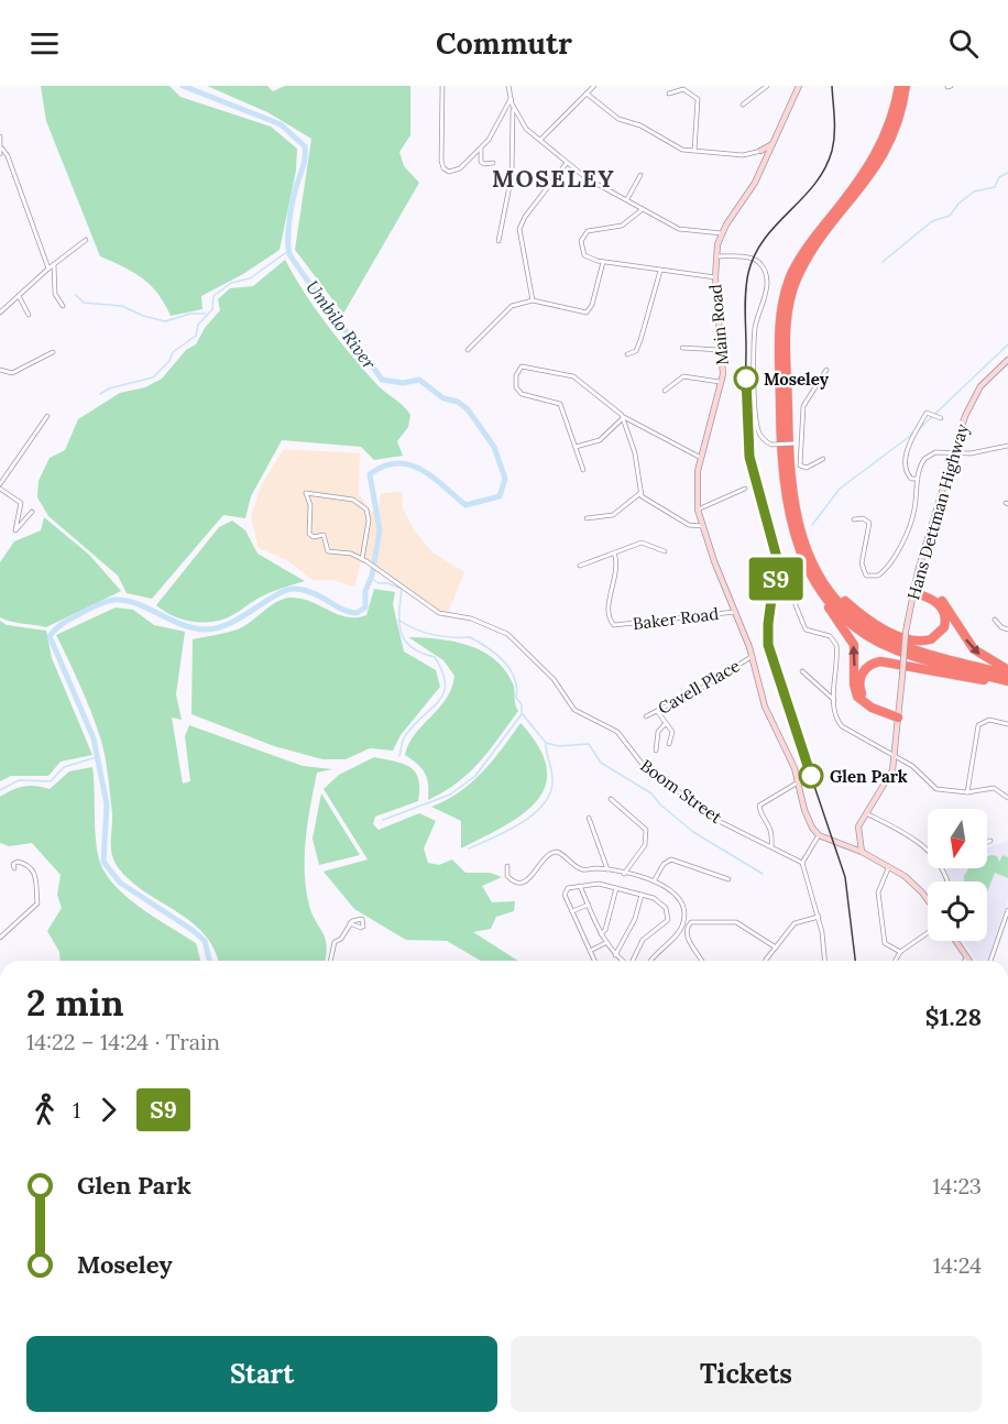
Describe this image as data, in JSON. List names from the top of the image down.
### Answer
{
  "streets": {
    "main road": ["Main Road", "Hans Dettman Highway"],
    "street": ["Baker Road", "Cavell Place", "Boom Street"]
  },
  "crossings": [
    ["Main Road", "Baker Road"],
    ["Main Road", "Cavell Place"]
  ],
  "districts": ["MOSELEY"],
  "water": ["Umbilo River"],
  "places": ["Moseley", "Glen Park"],
  "north": "bottom",
  "page": {
    "header": "Commutr",
    "on_map": "S9",
    "heading": ["2 min", "14:22 – 14:24 · Train", "$1.28"],
    "legs": ["1", "S9"],
    "list": [
      {
        "name": "Glen Park",
        "value": "14:23"
      },
      {
        "name": "Moseley",
        "value": "14:24"
      }
    ],
    "buttons": ["Start", "Tickets"]
  }
}
